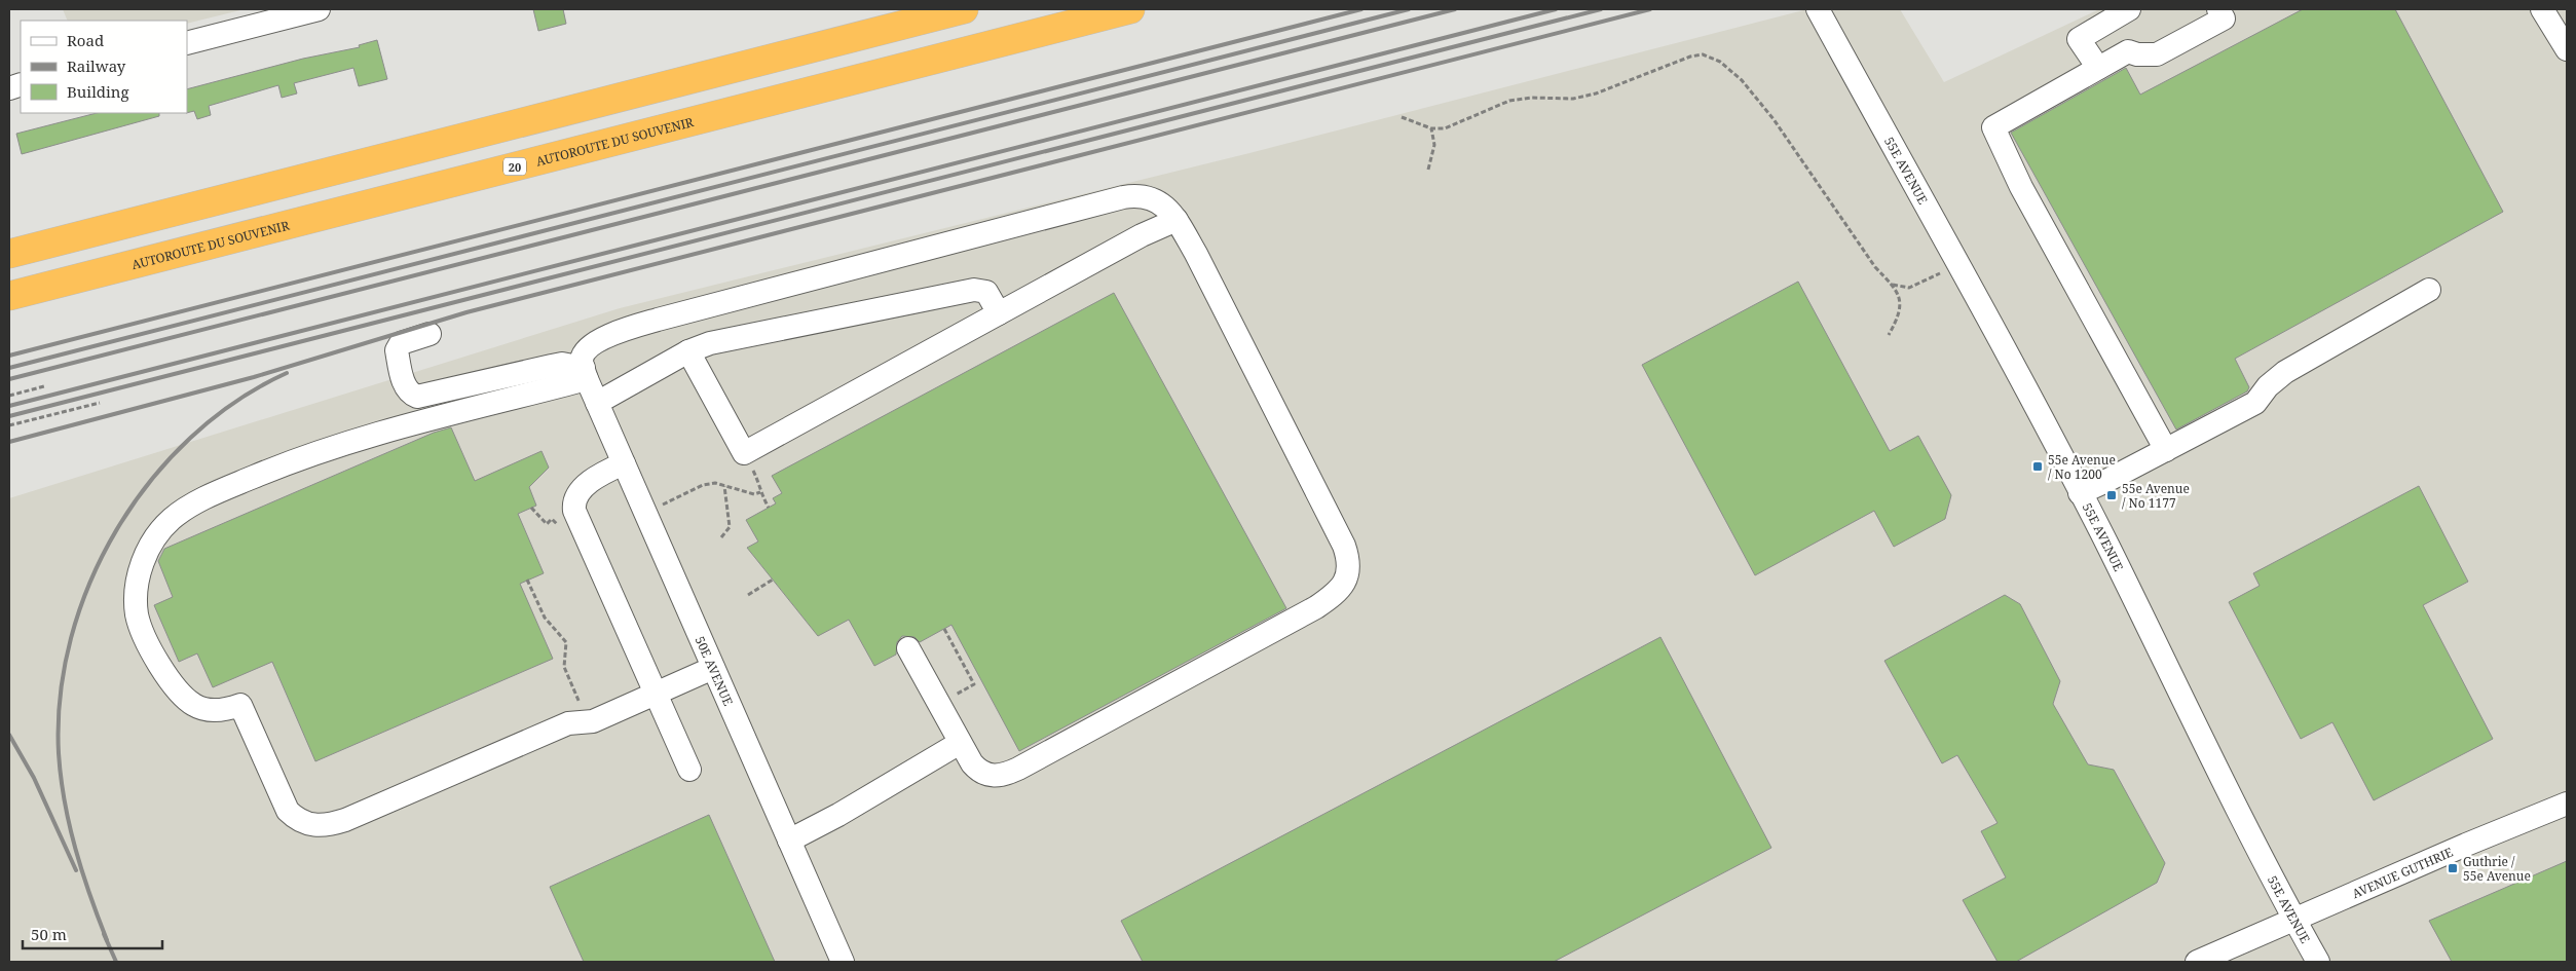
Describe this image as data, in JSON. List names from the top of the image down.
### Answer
{
  "streets": {
    "highway": ["AUTOROUTE DU SOUVENIR", "20"],
    "street": ["55E AVENUE", "50E AVENUE", "AVENUE GUTHRIE"]
  },
  "crossings": [
    ["55E AVENUE", "AVENUE GUTHRIE"]
  ],
  "places": {
    "transit": ["55e Avenue / No 1200", "55e Avenue / No 1177", "Guthrie / 55e Avenue"]
  },
  "legend": ["Road", "Railway", "Building"],
  "scale_bar": "50 m"
}
